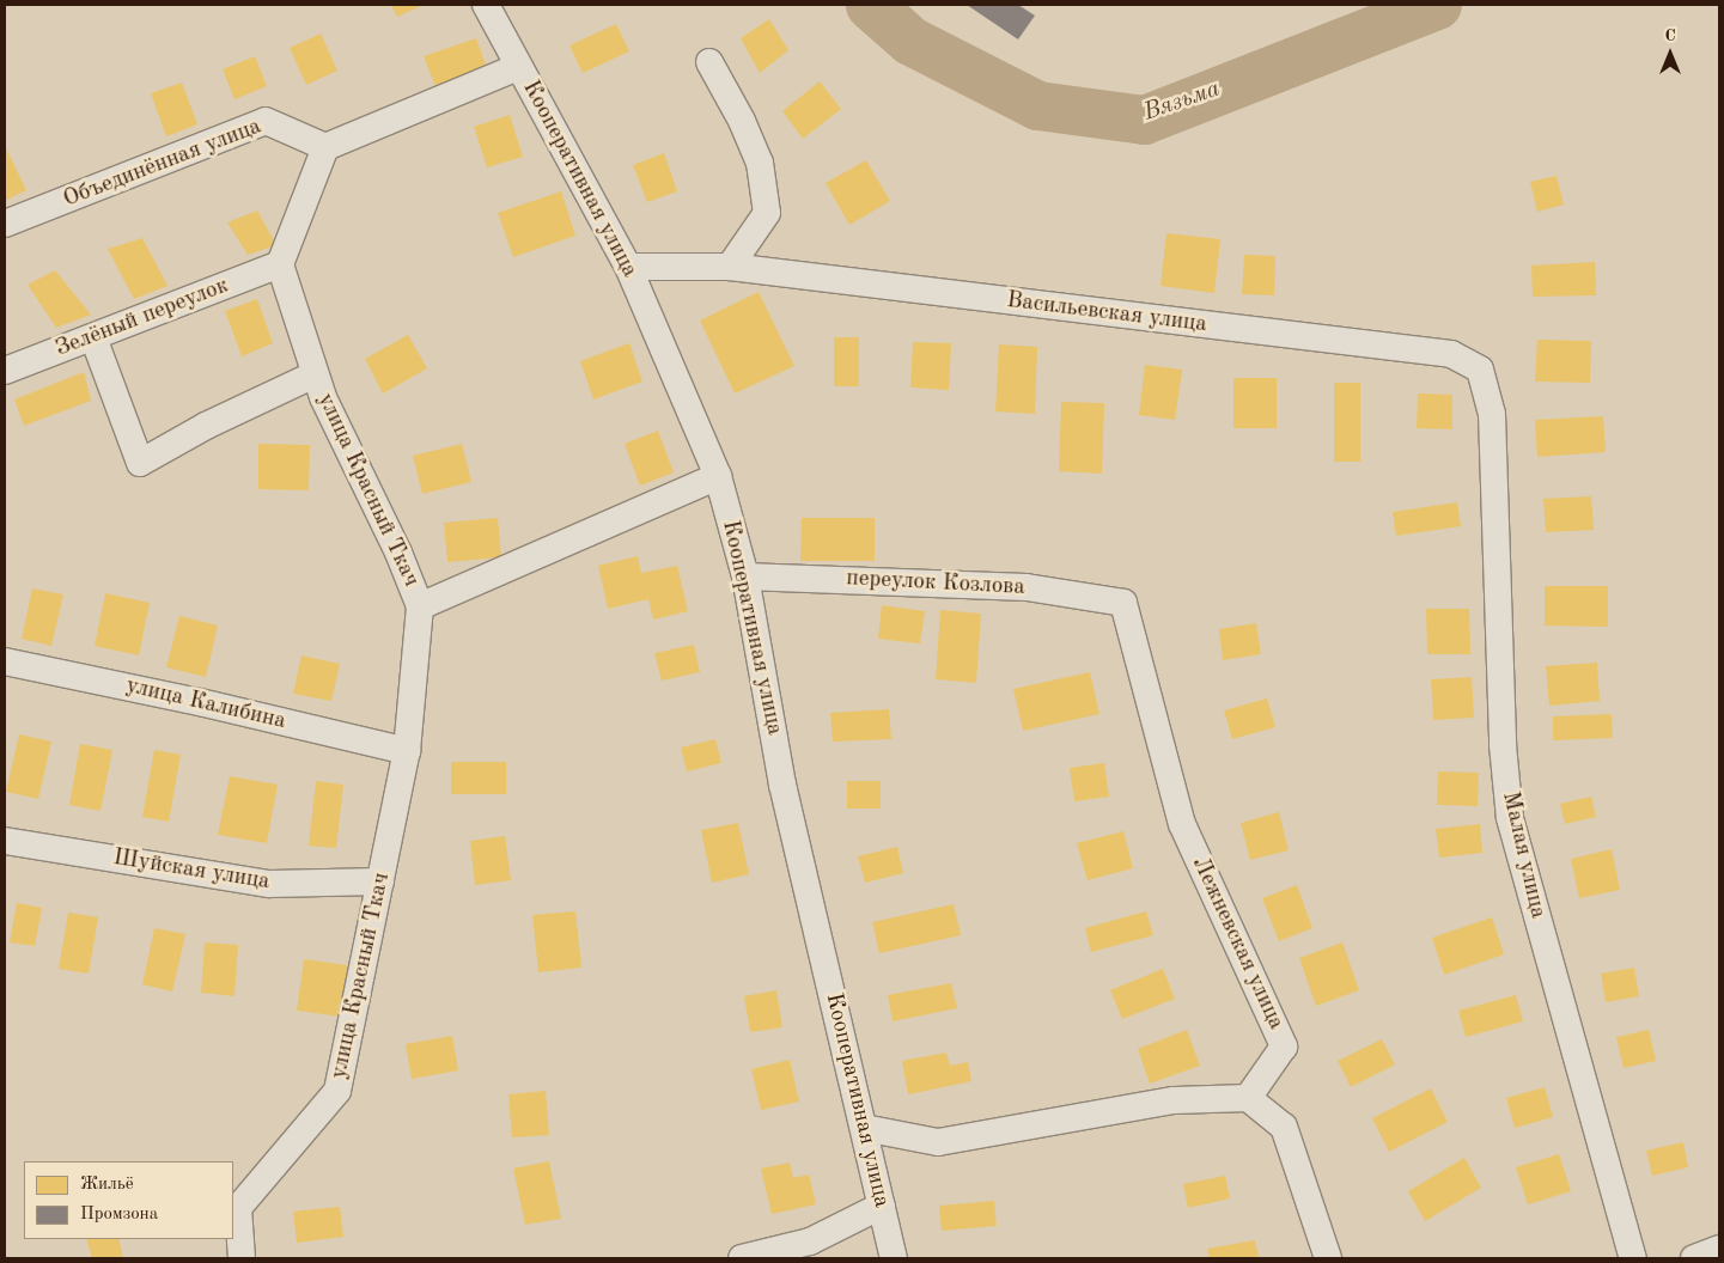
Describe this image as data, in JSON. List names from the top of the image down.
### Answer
{
  "streets": {
    "street": [
      "Объединённая улица",
      "Кооперативная улица",
      "Васильевская улица",
      "Зелёный переулок",
      "улица Красный Ткач",
      "переулок Козлова",
      "улица Калибина",
      "Малая улица",
      "Шуйская улица",
      "Лежневская улица"
    ]
  },
  "crossings": [
    ["Кооперативная улица", "Васильевская улица"],
    ["Кооперативная улица", "переулок Козлова"],
    ["Васильевская улица", "Малая улица"],
    ["Зелёный переулок", "улица Красный Ткач"],
    ["улица Красный Ткач", "улица Калибина"],
    ["улица Красный Ткач", "Шуйская улица"],
    ["переулок Козлова", "Лежневская улица"]
  ],
  "water": ["Вязьма"],
  "legend": ["Жильё", "Промзона"],
  "north": "top"
}
